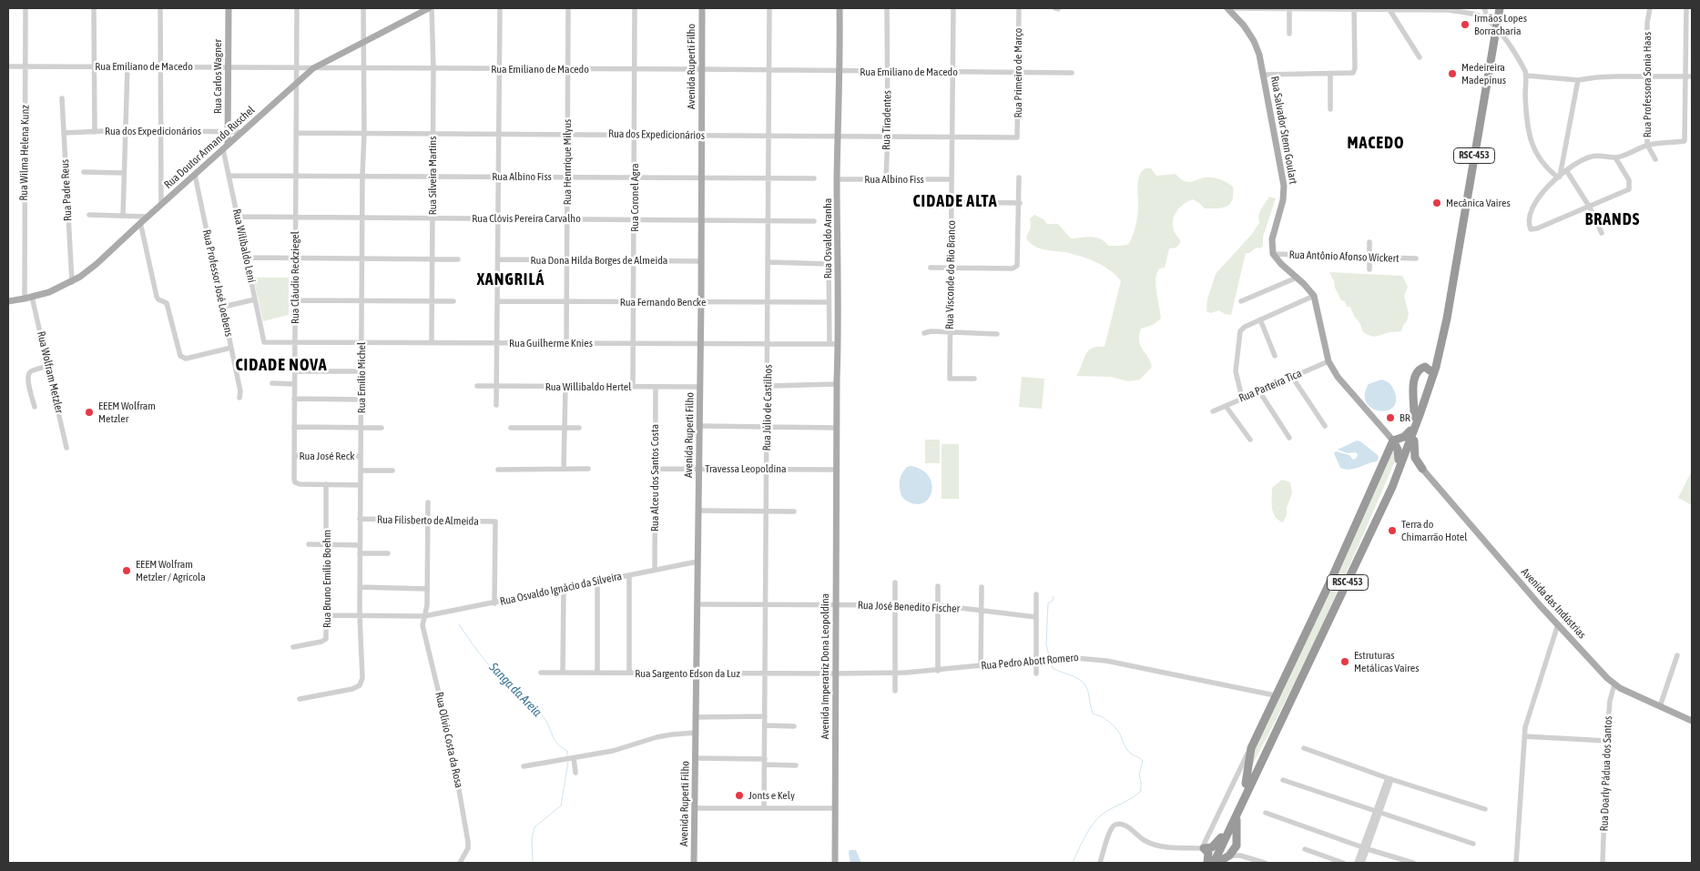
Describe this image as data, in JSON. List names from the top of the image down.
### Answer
{
  "streets": {
    "highway": ["RSC-453"],
    "main road": [
      "Avenida Ruperti Filho",
      "Rua Carlos Wagner",
      "Rua Salvador Stenn Goulart",
      "Rua Doutor Armando Ruschel",
      "Rua Osvaldo Aranha",
      "Avenida das Indústrias",
      "Avenida Imperatriz Dona Leopoldina"
    ],
    "street": [
      "Rua Emiliano de Macedo",
      "Rua Primeiro de Março",
      "Rua Professora Sonia Haas",
      "Rua Tiradentes",
      "Rua dos Expedicionários",
      "Rua Wilma Helena Kunz",
      "Rua Henrrique Milyus",
      "Rua Silveira Martins",
      "Rua Albino Fiss",
      "Rua Padre Reus",
      "Rua Coronel Agra",
      "Rua Clóvis Pereira Carvalho",
      "Rua Wilibaldo Leni",
      "Rua Antônio Afonso Wickert",
      "Rua Dona Hilda Borges de Almeida",
      "Rua Visconde do Rio Branco",
      "Rua Cláudio Reckziegel",
      "Rua Professor José Loebens",
      "Rua Fernando Bencke",
      "Rua Guilherme Knies",
      "Rua Wolfram Metzler",
      "Rua Emílio Michel",
      "Rua Parteira Tica",
      "Rua Willibaldo Hertel",
      "Rua Júlio de Castilhos",
      "Rua José Reck",
      "Travessa Leopoldina",
      "Rua Alceu dos Santos Costa",
      "Rua Filisberto de Almeida",
      "Rua Bruno Emílio Boehm",
      "Rua Osvaldo Ignácio da Silveira",
      "Rua José Benedito Fischer",
      "Rua Pedro Abott Romero",
      "Rua Sargento Edson da Luz",
      "Rua Olívio Costa da Rosa",
      "Rua Doarly Pádua dos Santos"
    ]
  },
  "crossings": [
    ["Rua Emiliano de Macedo", "Avenida Ruperti Filho"],
    ["Rua Emiliano de Macedo", "Rua Primeiro de Março"],
    ["Rua Emiliano de Macedo", "Rua Carlos Wagner"],
    ["Rua Emiliano de Macedo", "Rua Tiradentes"],
    ["Rua Emiliano de Macedo", "Rua Doutor Armando Ruschel"],
    ["Rua Emiliano de Macedo", "Rua Wilma Helena Kunz"],
    ["Rua Emiliano de Macedo", "Rua Henrrique Milyus"],
    ["Rua Emiliano de Macedo", "Rua Silveira Martins"],
    ["Rua Emiliano de Macedo", "Rua Coronel Agra"],
    ["Rua Emiliano de Macedo", "Rua Osvaldo Aranha"],
    ["Rua Emiliano de Macedo", "Rua Visconde do Rio Branco"],
    ["Rua Emiliano de Macedo", "Rua Cláudio Reckziegel"],
    ["Rua Emiliano de Macedo", "Rua Emílio Michel"],
    ["Rua Emiliano de Macedo", "Rua Júlio de Castilhos"],
    ["Avenida Ruperti Filho", "Rua dos Expedicionários"],
    ["Avenida Ruperti Filho", "Rua Albino Fiss"],
    ["Avenida Ruperti Filho", "Rua Clóvis Pereira Carvalho"],
    ["Avenida Ruperti Filho", "Rua Dona Hilda Borges de Almeida"],
    ["Avenida Ruperti Filho", "Rua Fernando Bencke"],
    ["Avenida Ruperti Filho", "Rua Guilherme Knies"],
    ["Avenida Ruperti Filho", "Rua Willibaldo Hertel"],
    ["Avenida Ruperti Filho", "Travessa Leopoldina"],
    ["Avenida Ruperti Filho", "Rua Osvaldo Ignácio da Silveira"],
    ["Avenida Ruperti Filho", "Rua José Benedito Fischer"],
    ["Avenida Ruperti Filho", "Rua Sargento Edson da Luz"],
    ["Rua Primeiro de Março", "Rua dos Expedicionários"],
    ["Rua Carlos Wagner", "Rua dos Expedicionários"],
    ["Rua Carlos Wagner", "Rua Doutor Armando Ruschel"],
    ["Rua Carlos Wagner", "Rua Wilibaldo Leni"],
    ["Rua Tiradentes", "Rua dos Expedicionários"],
    ["Rua Tiradentes", "Rua Albino Fiss"],
    ["Rua Salvador Stenn Goulart", "Rua Antônio Afonso Wickert"],
    ["Rua dos Expedicionários", "Rua Doutor Armando Ruschel"],
    ["Rua dos Expedicionários", "Rua Henrrique Milyus"],
    ["Rua dos Expedicionários", "Rua Silveira Martins"],
    ["Rua dos Expedicionários", "Rua Padre Reus"],
    ["Rua dos Expedicionários", "Rua Coronel Agra"],
    ["Rua dos Expedicionários", "Rua Osvaldo Aranha"],
    ["Rua dos Expedicionários", "Rua Visconde do Rio Branco"],
    ["Rua dos Expedicionários", "Rua Cláudio Reckziegel"],
    ["Rua dos Expedicionários", "Rua Emílio Michel"],
    ["Rua dos Expedicionários", "Rua Júlio de Castilhos"],
    ["Rua Doutor Armando Ruschel", "Rua Wilma Helena Kunz"],
    ["Rua Doutor Armando Ruschel", "Rua Silveira Martins"],
    ["Rua Doutor Armando Ruschel", "Rua Padre Reus"],
    ["Rua Doutor Armando Ruschel", "Rua Wilibaldo Leni"],
    ["Rua Doutor Armando Ruschel", "Rua Cláudio Reckziegel"],
    ["Rua Doutor Armando Ruschel", "Rua Professor José Loebens"],
    ["Rua Doutor Armando Ruschel", "Rua Wolfram Metzler"],
    ["Rua Doutor Armando Ruschel", "Rua Emílio Michel"],
    ["Rua Henrrique Milyus", "Rua Albino Fiss"],
    ["Rua Henrrique Milyus", "Rua Clóvis Pereira Carvalho"],
    ["Rua Henrrique Milyus", "Rua Dona Hilda Borges de Almeida"],
    ["Rua Henrrique Milyus", "Rua Fernando Bencke"],
    ["Rua Henrrique Milyus", "Rua Guilherme Knies"],
    ["Rua Silveira Martins", "Rua Albino Fiss"],
    ["Rua Silveira Martins", "Rua Clóvis Pereira Carvalho"],
    ["Rua Silveira Martins", "Rua Guilherme Knies"],
    ["Rua Albino Fiss", "Rua Coronel Agra"],
    ["Rua Albino Fiss", "Rua Osvaldo Aranha"],
    ["Rua Albino Fiss", "Rua Wilibaldo Leni"],
    ["Rua Albino Fiss", "Rua Visconde do Rio Branco"],
    ["Rua Albino Fiss", "Rua Cláudio Reckziegel"],
    ["Rua Albino Fiss", "Rua Emílio Michel"],
    ["Rua Albino Fiss", "Rua Júlio de Castilhos"],
    ["Rua Coronel Agra", "Rua Clóvis Pereira Carvalho"],
    ["Rua Coronel Agra", "Rua Dona Hilda Borges de Almeida"],
    ["Rua Coronel Agra", "Rua Fernando Bencke"],
    ["Rua Coronel Agra", "Rua Guilherme Knies"],
    ["Rua Coronel Agra", "Rua Willibaldo Hertel"],
    ["Rua Clóvis Pereira Carvalho", "Rua Wilibaldo Leni"],
    ["Rua Clóvis Pereira Carvalho", "Rua Cláudio Reckziegel"],
    ["Rua Clóvis Pereira Carvalho", "Rua Emílio Michel"],
    ["Rua Clóvis Pereira Carvalho", "Rua Júlio de Castilhos"],
    ["Rua Osvaldo Aranha", "Rua Guilherme Knies"],
    ["Rua Osvaldo Aranha", "Travessa Leopoldina"],
    ["Rua Osvaldo Aranha", "Avenida Imperatriz Dona Leopoldina"],
    ["Rua Wilibaldo Leni", "Rua Guilherme Knies"],
    ["Rua Cláudio Reckziegel", "Rua Guilherme Knies"],
    ["Rua Cláudio Reckziegel", "Rua Emílio Michel"],
    ["Rua Cláudio Reckziegel", "Rua José Reck"],
    ["Rua Cláudio Reckziegel", "Rua Bruno Emílio Boehm"],
    ["Rua Fernando Bencke", "Rua Júlio de Castilhos"],
    ["Rua Guilherme Knies", "Rua Emílio Michel"],
    ["Rua Guilherme Knies", "Rua Júlio de Castilhos"],
    ["Rua Emílio Michel", "Rua José Reck"],
    ["Rua Emílio Michel", "Rua Filisberto de Almeida"],
    ["Rua Emílio Michel", "Rua Osvaldo Ignácio da Silveira"],
    ["Rua Willibaldo Hertel", "Rua Alceu dos Santos Costa"],
    ["Rua Júlio de Castilhos", "Travessa Leopoldina"],
    ["Rua Júlio de Castilhos", "Rua José Benedito Fischer"],
    ["Rua Júlio de Castilhos", "Rua Sargento Edson da Luz"],
    ["Travessa Leopoldina", "Rua Alceu dos Santos Costa"],
    ["Travessa Leopoldina", "Avenida Imperatriz Dona Leopoldina"],
    ["Rua Alceu dos Santos Costa", "Rua Osvaldo Ignácio da Silveira"],
    ["Rua Filisberto de Almeida", "Rua Osvaldo Ignácio da Silveira"],
    ["Rua Bruno Emílio Boehm", "Rua Osvaldo Ignácio da Silveira"],
    ["Rua Osvaldo Ignácio da Silveira", "Rua Olívio Costa da Rosa"],
    ["Avenida das Indústrias", "Rua Doarly Pádua dos Santos"],
    ["Rua José Benedito Fischer", "Avenida Imperatriz Dona Leopoldina"],
    ["Rua Pedro Abott Romero", "Avenida Imperatriz Dona Leopoldina"],
    ["Rua Pedro Abott Romero", "Rua Sargento Edson da Luz"],
    ["Avenida Imperatriz Dona Leopoldina", "Rua Sargento Edson da Luz"]
  ],
  "districts": [
    "MACEDO",
    "CIDADE ALTA",
    "BRANDS",
    "XANGRILÁ",
    "CIDADE NOVA"
  ],
  "water": ["Sanga da Areia"],
  "places": [
    "Irmãos Lopes Borracharia",
    "Medeireira Madepinus",
    "Mecânica Vaires",
    "EEEM Wolfram Metzler",
    "BR",
    "Terra do Chimarrão Hotel",
    "EEEM Wolfram Metzler / Agricola",
    "Estruturas Metálicas Vaires",
    "Jonts e Kely"
  ]
}
